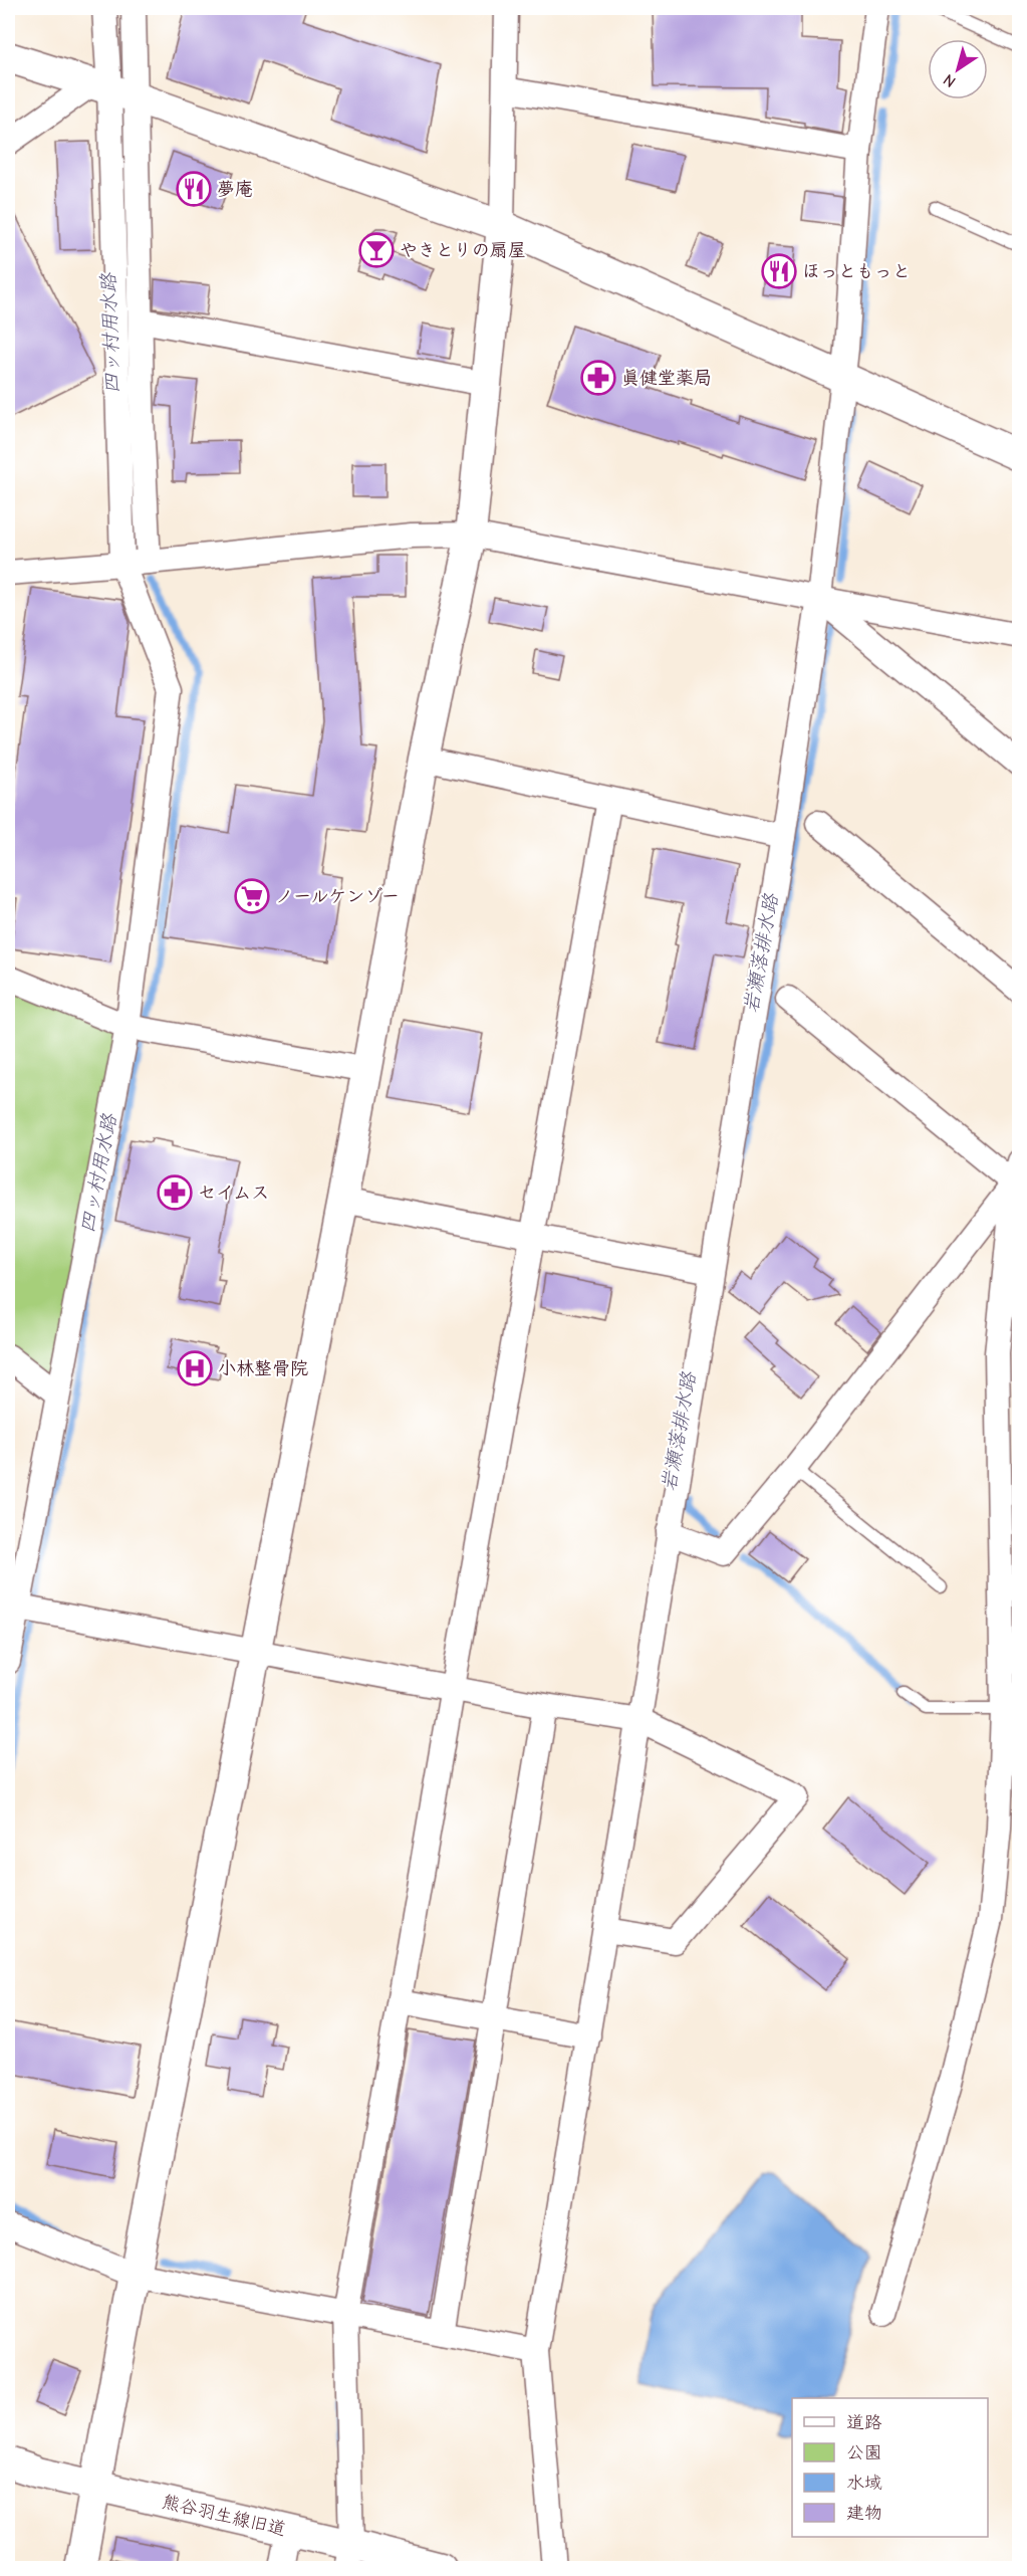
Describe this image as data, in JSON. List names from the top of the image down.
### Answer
{
  "streets": {
    "street": ["熊谷羽生線旧道"]
  },
  "water": ["四ッ村用水路", "岩瀬落排水路"],
  "places": {
    "restaurant": ["夢庵", "ほっともっと"],
    "bar": ["やきとりの扇屋"],
    "pharmacy": ["眞健堂薬局", "セイムス"],
    "supermarket": ["ノールケンゾー"],
    "hospital": ["小林整骨院"]
  },
  "legend": [
    "道路",
    "公園",
    "水域",
    "建物"
  ],
  "north": "bottom left"
}
